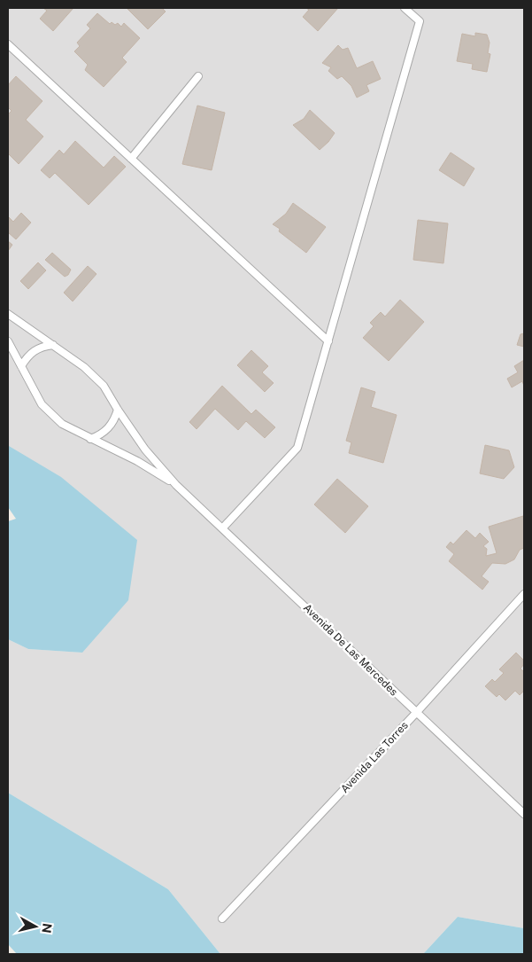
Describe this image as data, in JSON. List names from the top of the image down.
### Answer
{
  "streets": {
    "lane": ["Avenida De Las Mercedes", "Avenida Las Torres"]
  },
  "crossings": [
    ["Avenida De Las Mercedes", "Avenida Las Torres"]
  ],
  "north": "right"
}
